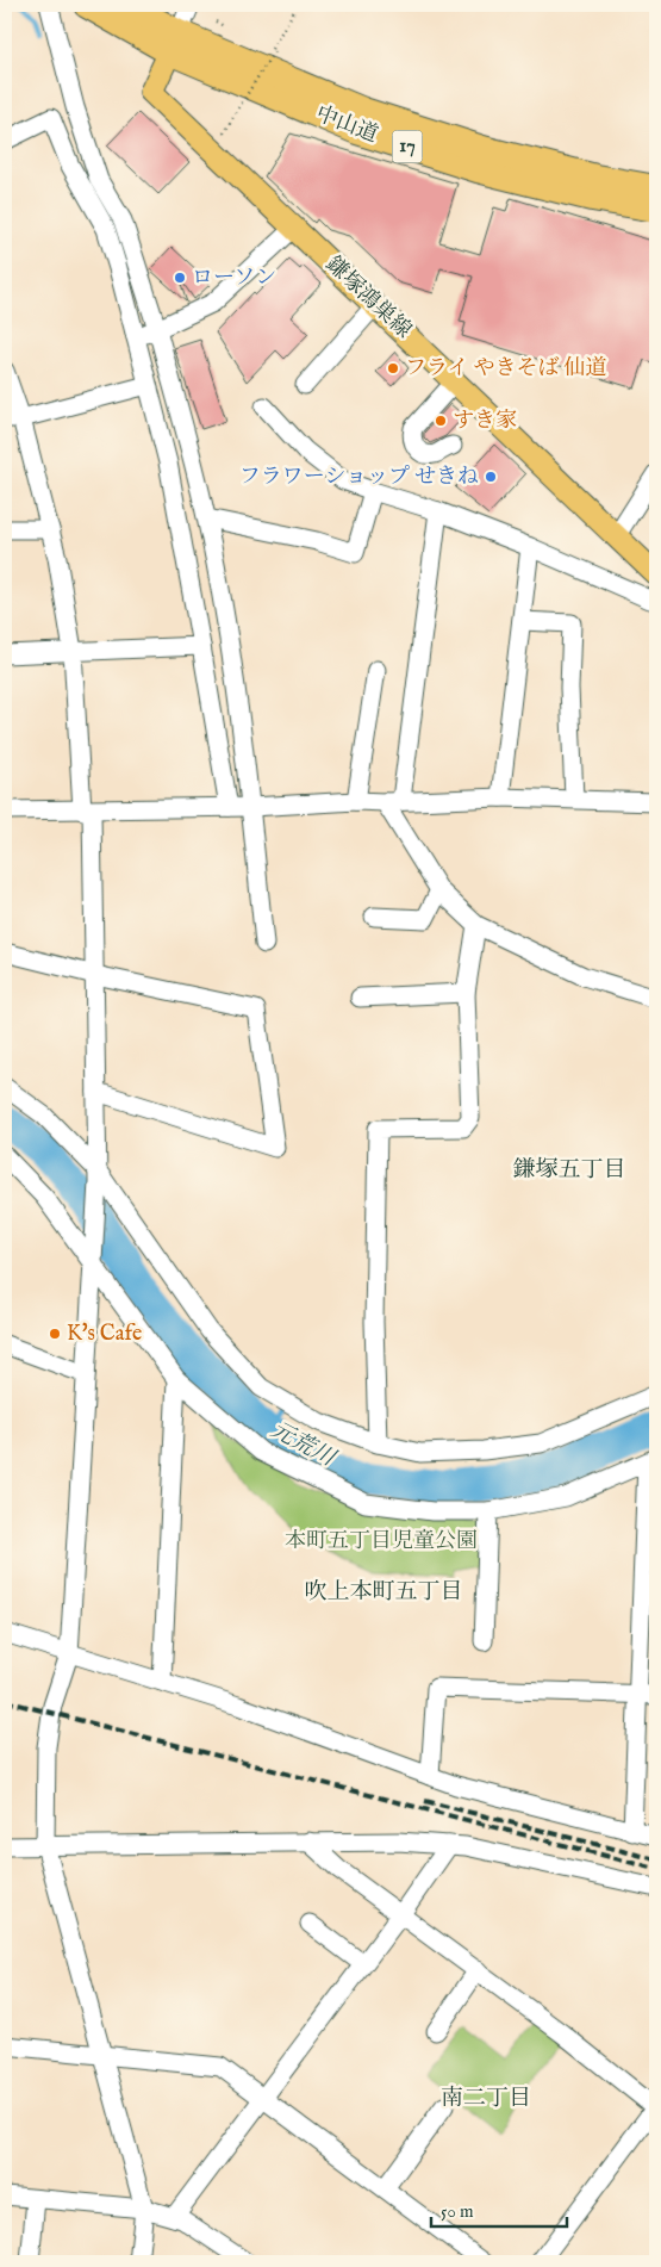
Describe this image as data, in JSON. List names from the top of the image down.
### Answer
{
  "streets": {
    "highway": ["中山道", "17"],
    "main road": ["鎌塚鴻巣線"]
  },
  "crossings": [
    ["中山道", "鎌塚鴻巣線"]
  ],
  "districts": ["鎌塚五丁目", "吹上本町五丁目", "南二丁目"],
  "water": ["元荒川"],
  "parks": ["本町五丁目児童公園"],
  "places": [
    "ローソン",
    "フライ やきそば 仙道",
    "すき家",
    "フラワーショップ せきね",
    "K's Cafe"
  ],
  "scale_bar": "50 m"
}
